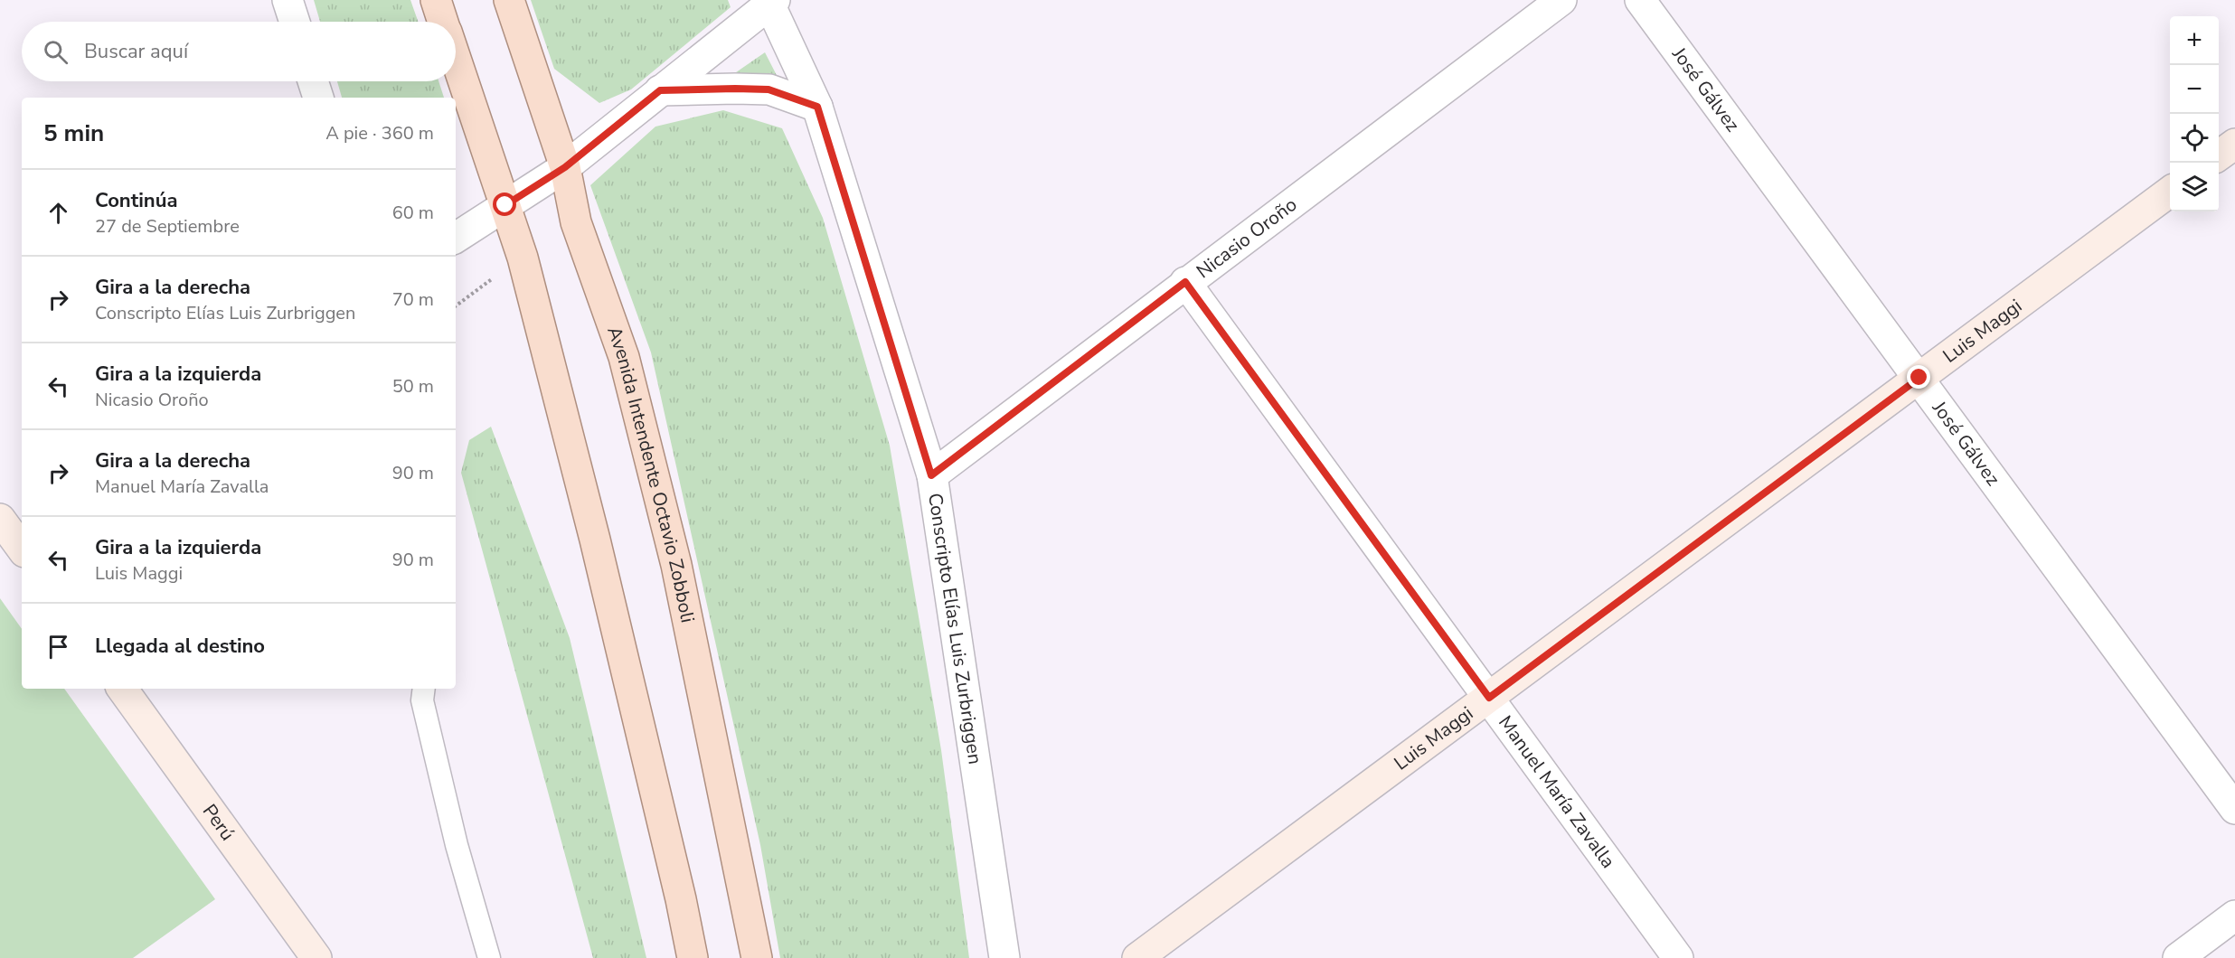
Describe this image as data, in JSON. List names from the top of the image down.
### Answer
{
  "streets": {
    "main road": ["Avenida Intendente Octavio Zobboli"],
    "street": [
      "José Gálvez",
      "Nicasio Oroño",
      "Luis Maggi",
      "Conscripto Elías Luis Zurbriggen",
      "Manuel María Zavalla",
      "Perú"
    ]
  },
  "crossings": [
    ["José Gálvez", "Luis Maggi"],
    ["Nicasio Oroño", "Conscripto Elías Luis Zurbriggen"],
    ["Nicasio Oroño", "Manuel María Zavalla"],
    ["Luis Maggi", "Manuel María Zavalla"]
  ],
  "page": {
    "map_buttons": ["+", "−"],
    "search": "Buscar aquí",
    "heading": ["5 min", "A pie · 360 m"],
    "list": [
      ["Continúa", "27 de Septiembre", "60 m"],
      ["Gira a la derecha", "Conscripto Elías Luis Zurbriggen", "70 m"],
      ["Gira a la izquierda", "Nicasio Oroño", "50 m"],
      ["Gira a la derecha", "Manuel María Zavalla", "90 m"],
      ["Gira a la izquierda", "Luis Maggi", "90 m"],
      "Llegada al destino"
    ]
  }
}
